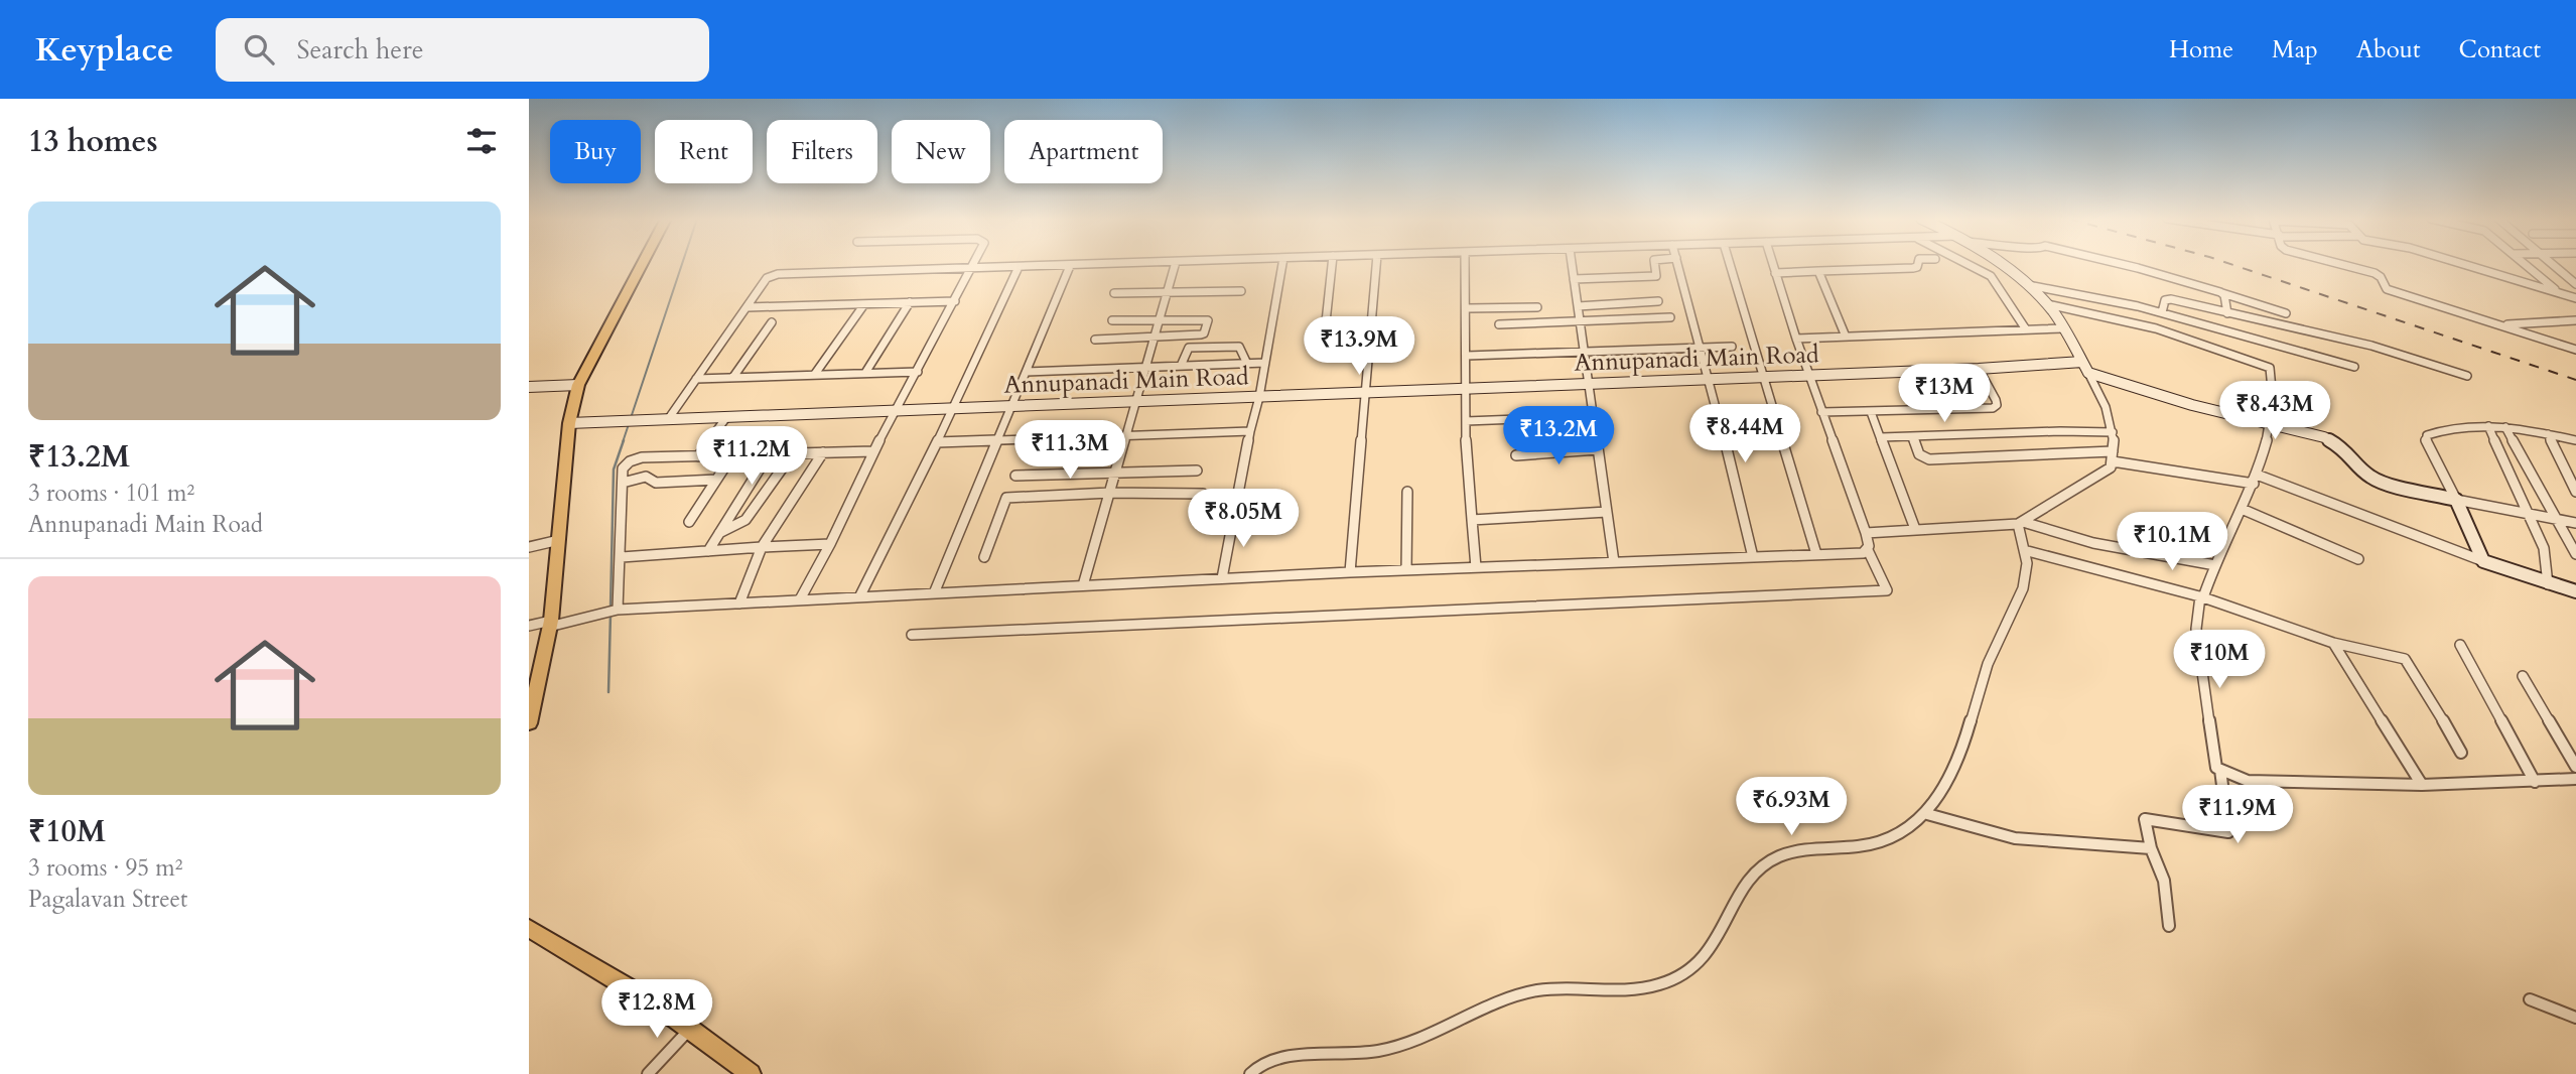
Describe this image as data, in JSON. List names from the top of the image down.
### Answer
{
  "streets": {
    "street": ["Annupanadi Main Road"]
  },
  "page": {
    "header": "Keyplace",
    "search": "Search here",
    "nav": [
      "Home",
      "Map",
      "About",
      "Contact"
    ],
    "heading": "13 homes",
    "chip": [
      "Buy",
      "Rent",
      "Filters",
      "New",
      "Apartment"
    ],
    "list": [
      {
        "name": "₹13.2M",
        "note": "3 rooms · 101 m² · Annupanadi Main Road"
      },
      {
        "name": "₹10M",
        "note": "3 rooms · 95 m² · Pagalavan Street"
      }
    ],
    "price": [
      "₹13.9M",
      "₹13M",
      "₹8.43M",
      "₹8.44M",
      "₹13.2M",
      "₹11.3M",
      "₹11.2M",
      "₹8.05M",
      "₹10.1M",
      "₹10M",
      "₹6.93M",
      "₹11.9M",
      "₹12.8M"
    ]
  }
}
